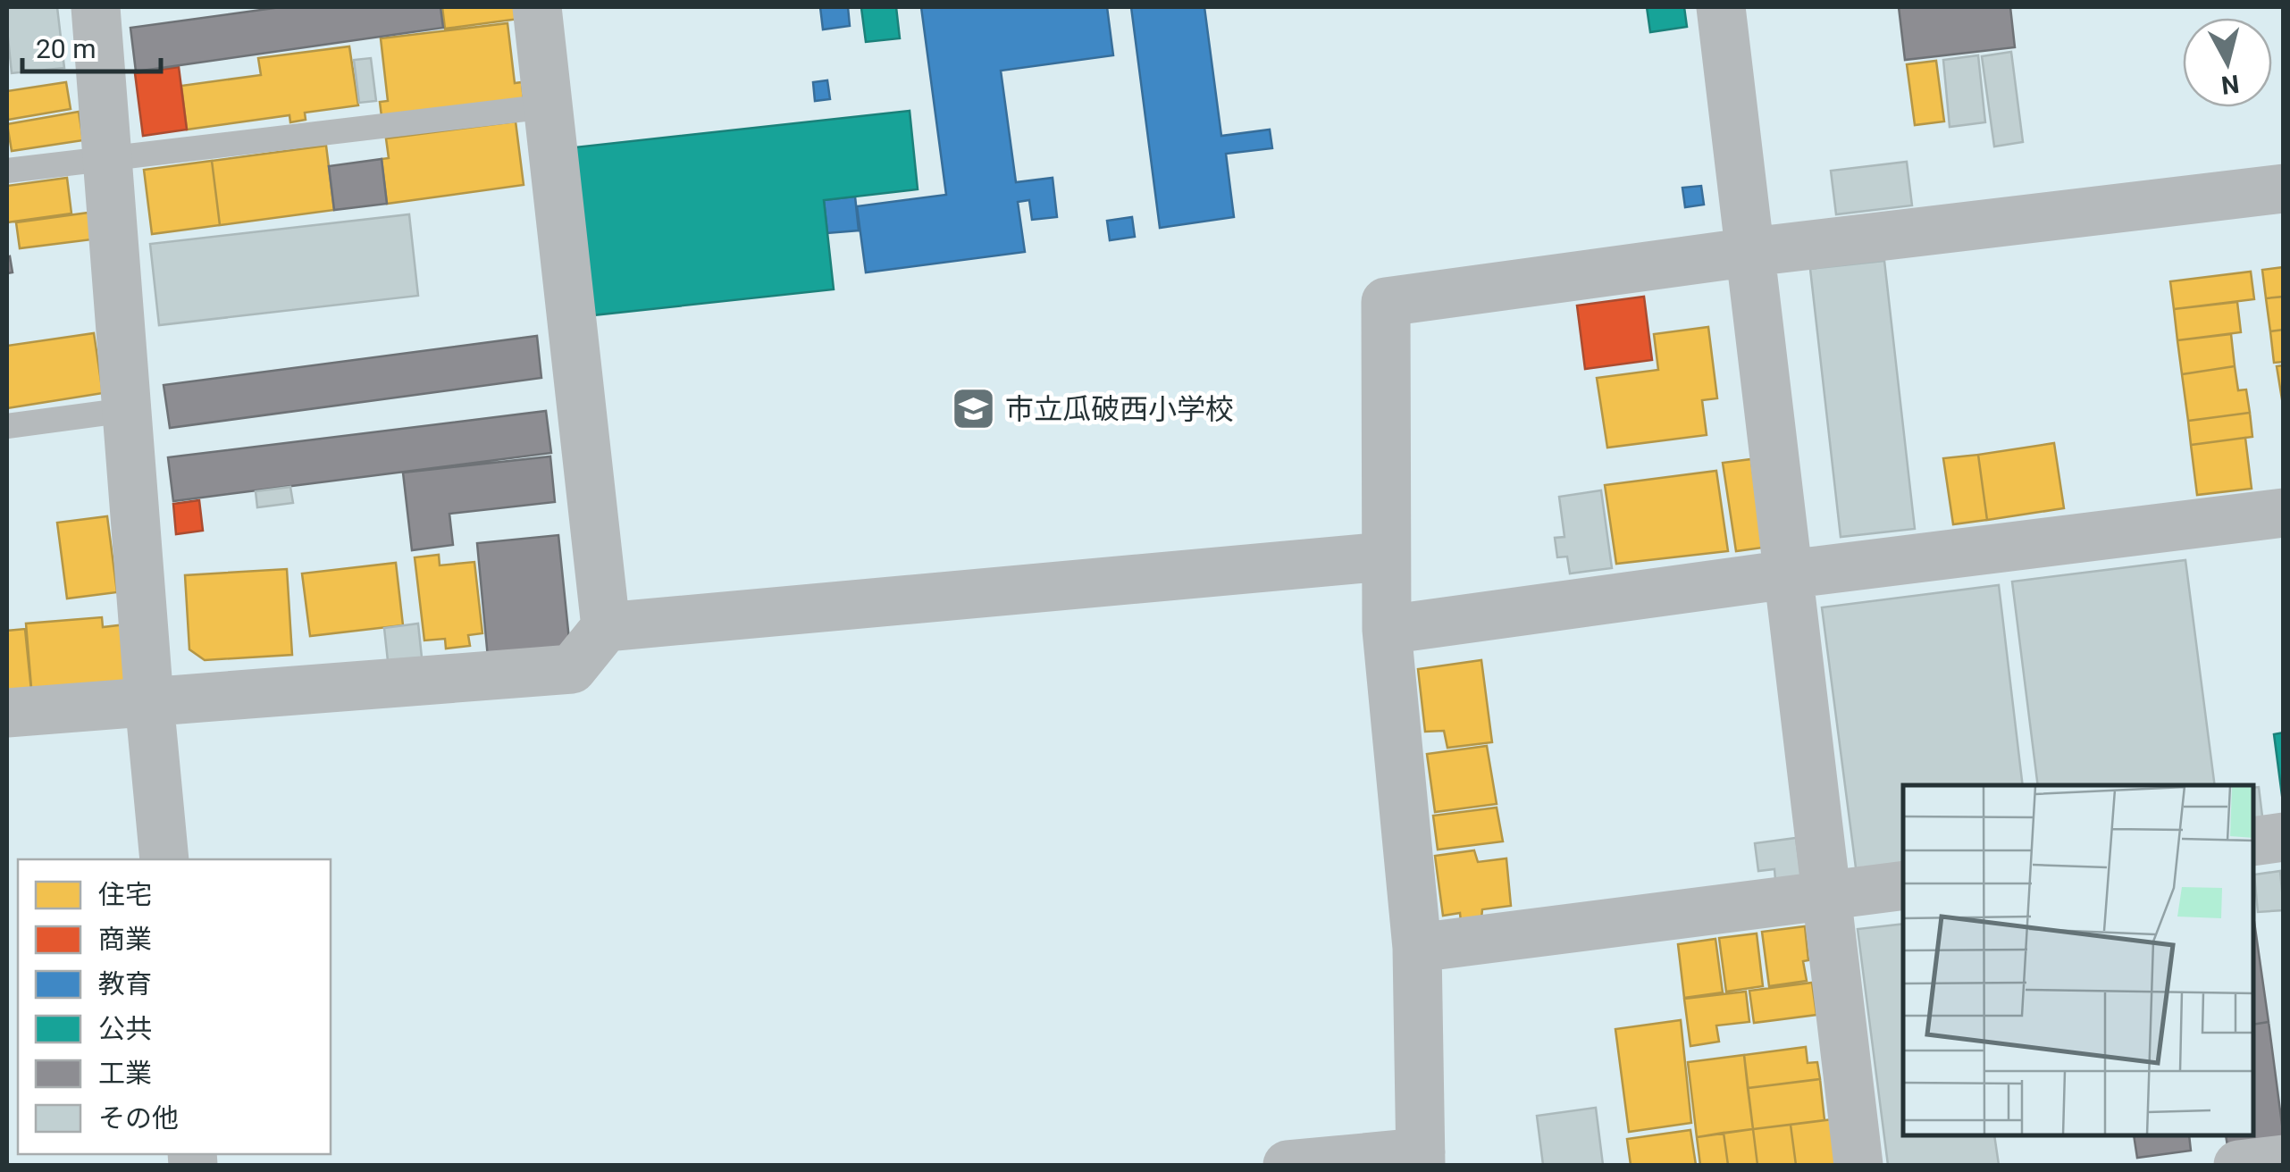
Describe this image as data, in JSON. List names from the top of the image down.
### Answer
{
  "places": {
    "school or university": ["市立瓜破西小学校"]
  },
  "legend": [
    "住宅",
    "商業",
    "教育",
    "公共",
    "工業",
    "その他"
  ],
  "scale_bar": "20 m",
  "north": "bottom"
}
